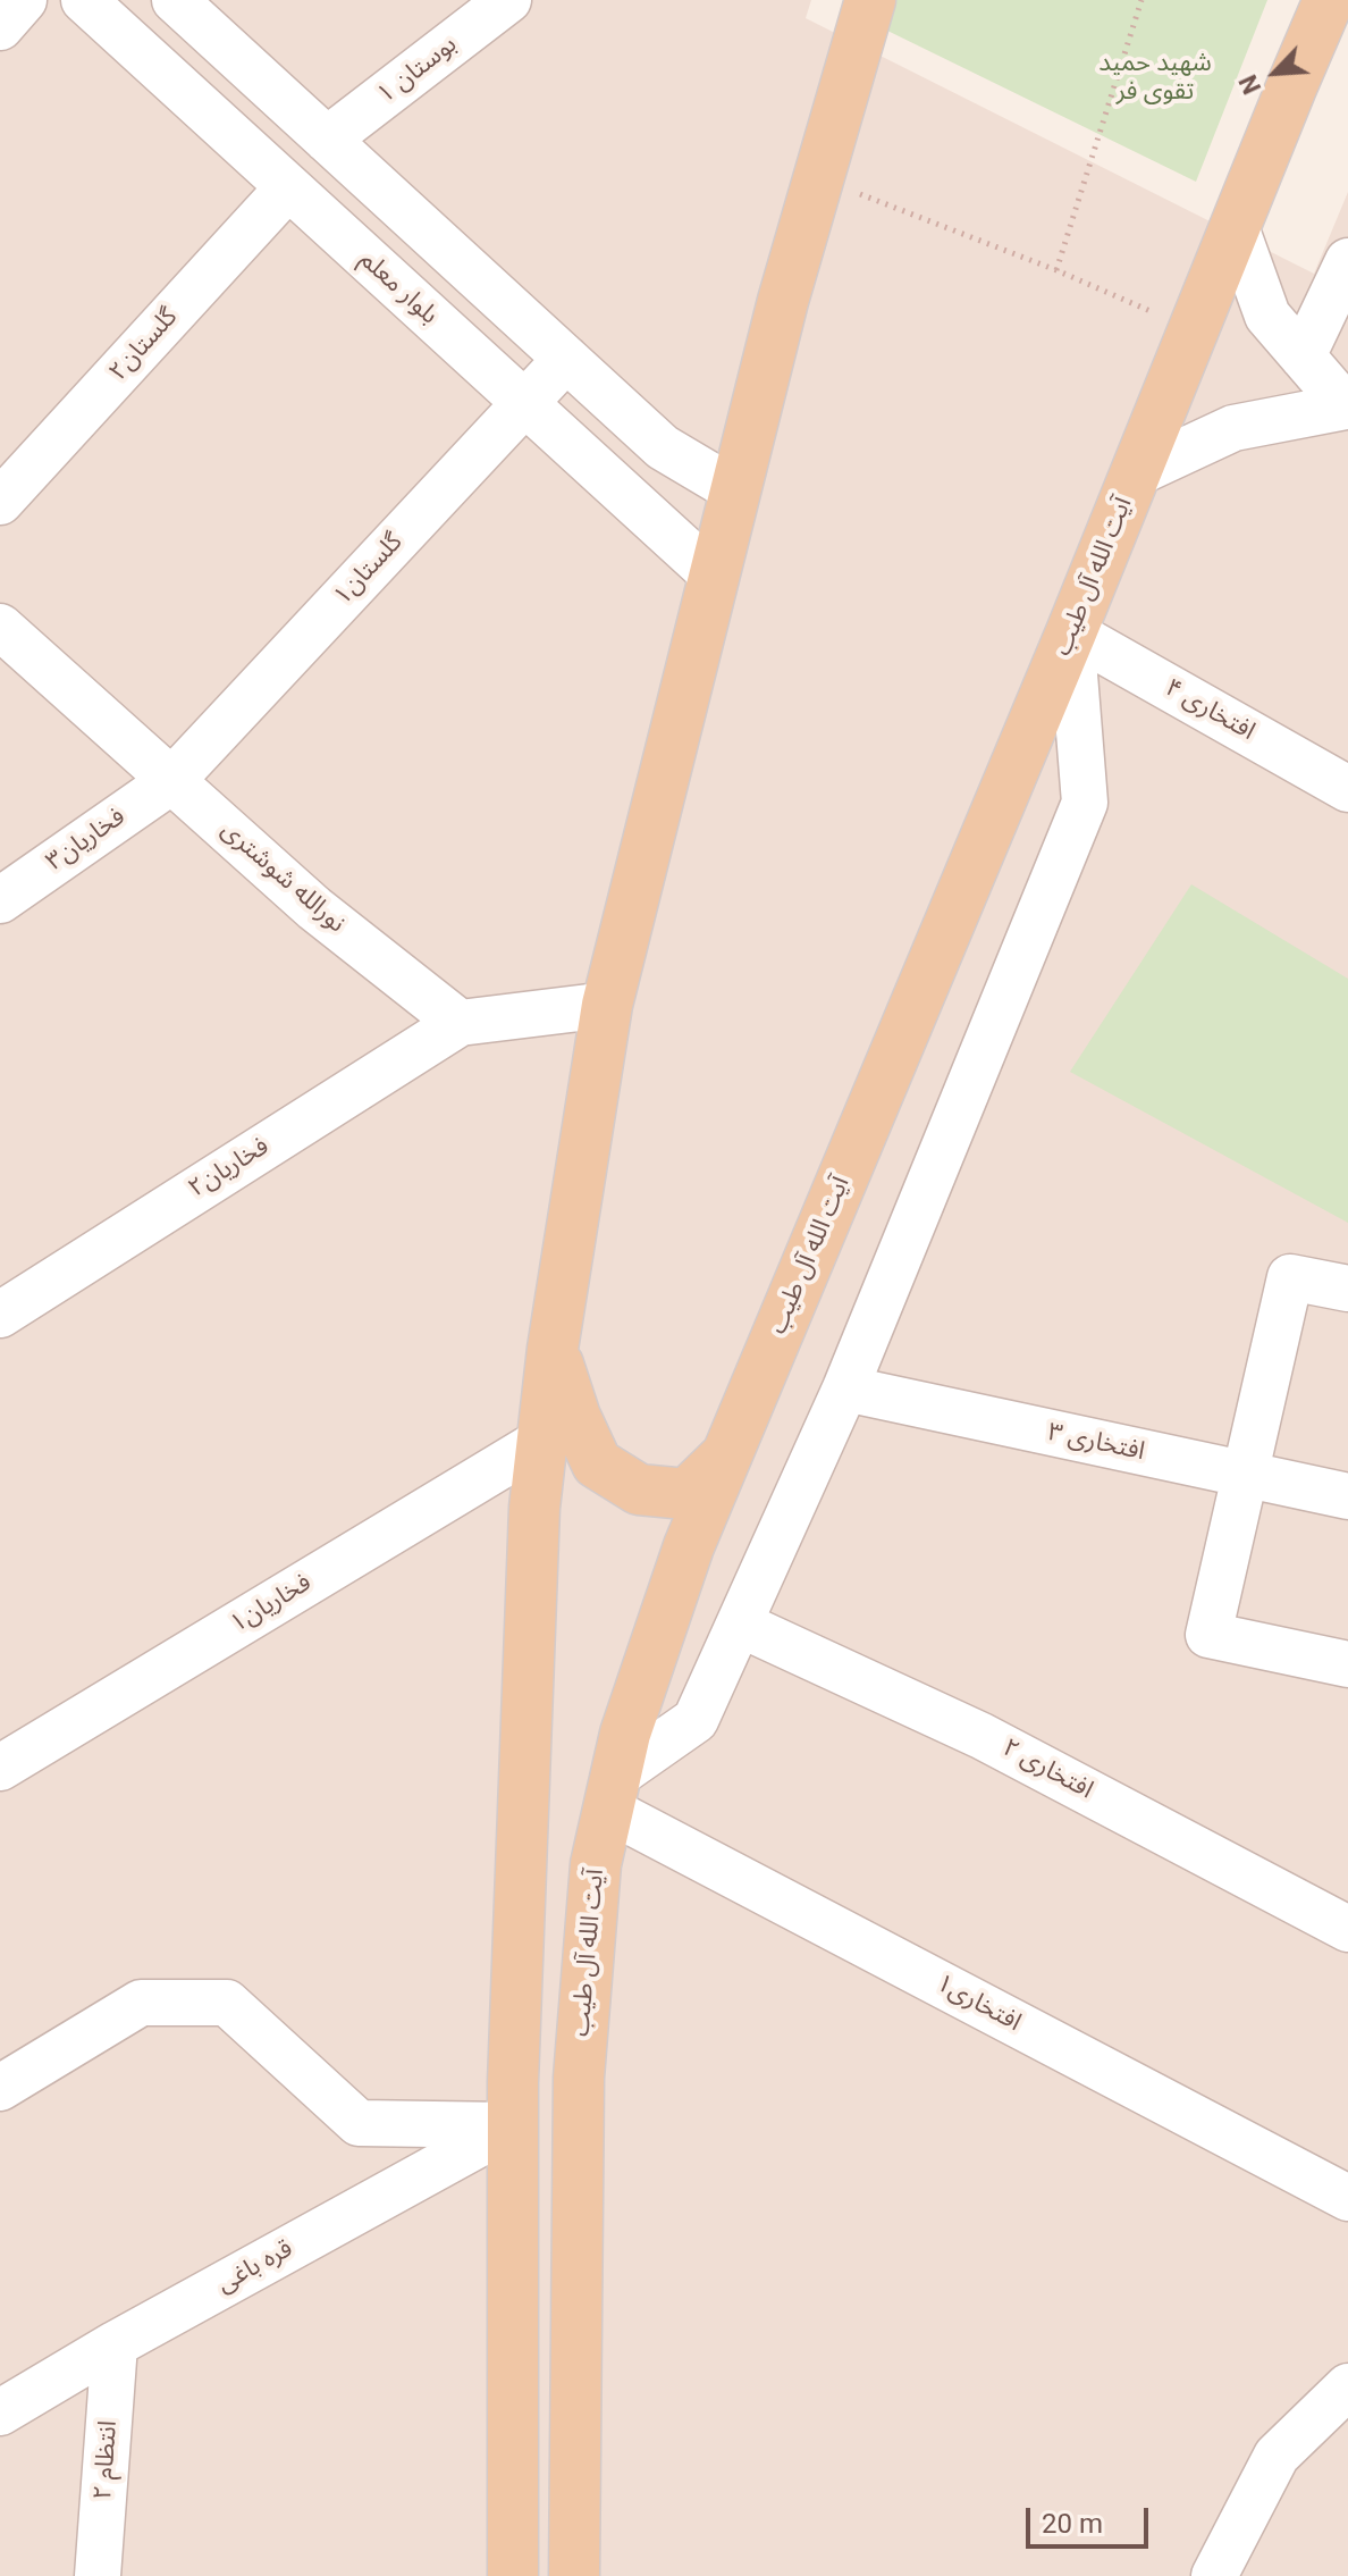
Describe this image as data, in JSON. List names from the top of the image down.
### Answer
{
  "streets": {
    "main road": ["آیت الله آل طیب"],
    "street": [
      "بوستان ۱",
      "بلوار معلم",
      "گلستان۲",
      "گلستان۱",
      "افتخاری ۴",
      "فخاریان۳",
      "نورالله شوشتری",
      "فخاریان۲",
      "افتخاری ۳",
      "فخاریان۱",
      "افتخاری ۲",
      "افتخاری۱",
      "قره باغی",
      "انتظام ۲"
    ]
  },
  "crossings": [
    ["بلوار معلم", "گلستان۲"],
    ["بلوار معلم", "گلستان۱"],
    ["گلستان۱", "فخاریان۳"],
    ["گلستان۱", "نورالله شوشتری"],
    ["آیت الله آل طیب", "افتخاری ۴"],
    ["آیت الله آل طیب", "افتخاری۱"],
    ["فخاریان۳", "نورالله شوشتری"],
    ["نورالله شوشتری", "فخاریان۲"],
    ["قره باغی", "انتظام ۲"]
  ],
  "parks": ["شهید حمید تقوی فر"],
  "scale_bar": "20 m",
  "north": "bottom left"
}
